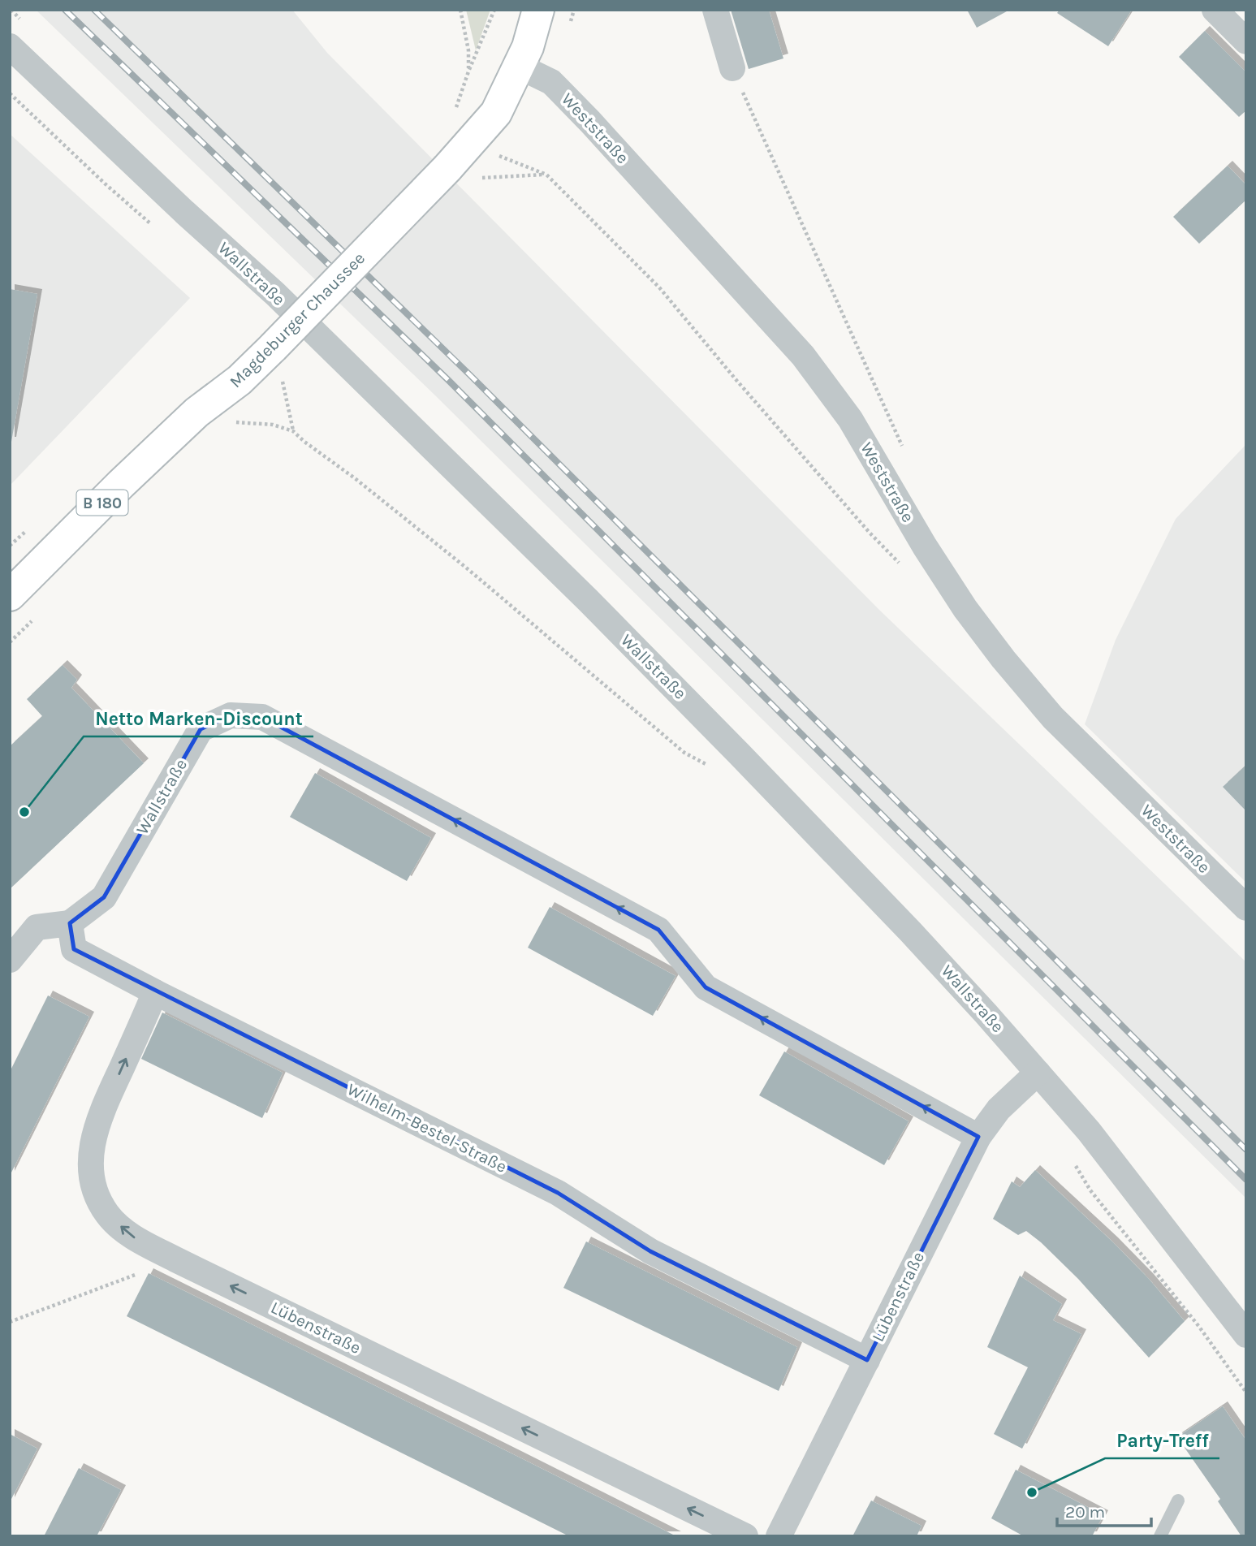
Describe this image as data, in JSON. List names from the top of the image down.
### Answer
{
  "streets": {
    "main road": ["Magdeburger Chaussee", "B 180"],
    "street": [
      "Weststraße",
      "Wallstraße",
      "Wilhelm-Bestel-Straße",
      "Lübenstraße"
    ]
  },
  "crossings": [
    ["Weststraße", "Magdeburger Chaussee"],
    ["Wallstraße", "Wilhelm-Bestel-Straße"],
    ["Wallstraße", "Lübenstraße"],
    ["Wilhelm-Bestel-Straße", "Lübenstraße"]
  ],
  "one_way": ["Lübenstraße"],
  "places": ["Netto Marken-Discount", "Party-Treff"],
  "scale_bar": "20 m"
}
